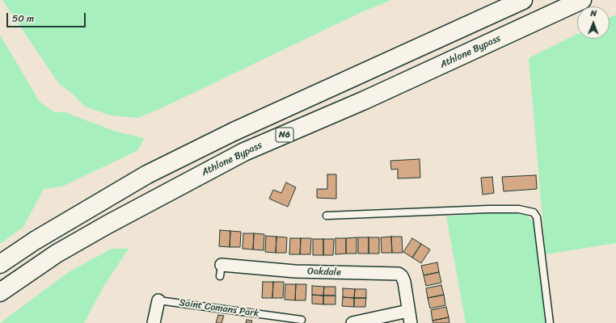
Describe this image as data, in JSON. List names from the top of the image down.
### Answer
{
  "streets": {
    "highway": ["Athlone Bypass", "N6"],
    "street": ["Oakdale", "Saint Comans Park"]
  },
  "scale_bar": "50 m",
  "north": "top"
}
